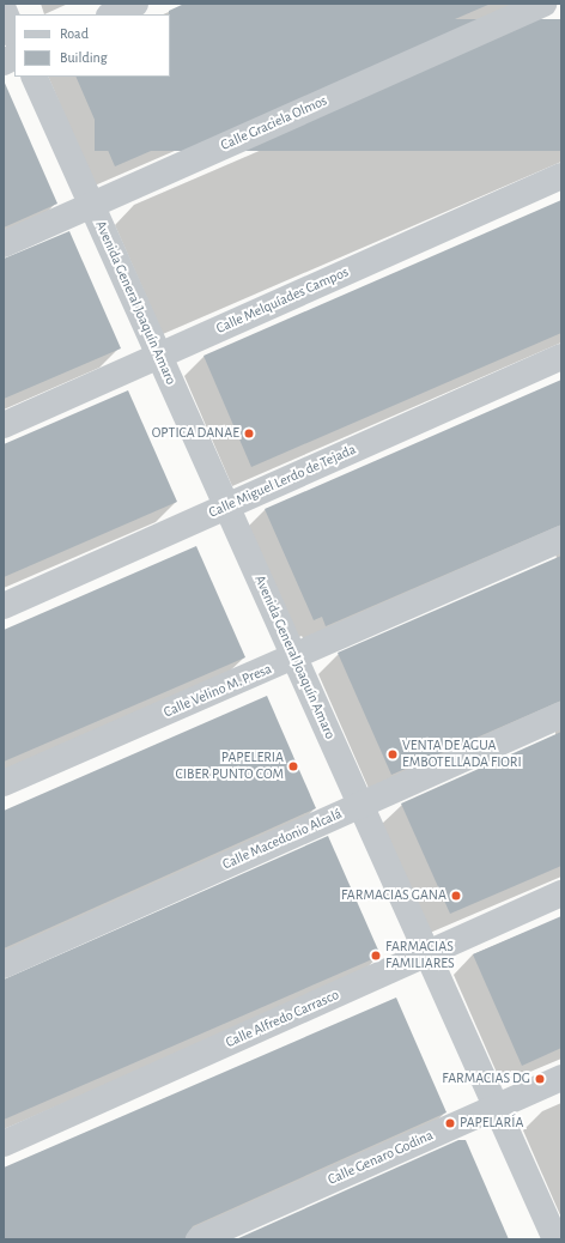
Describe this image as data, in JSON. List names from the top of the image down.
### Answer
{
  "streets": {
    "street": [
      "Calle Graciela Olmos",
      "Calle Melquíades Campos",
      "Avenida General Joaquín Amaro",
      "Calle Miguel Lerdo de Tejada",
      "Calle Velino M. Presa",
      "Calle Macedonio Alcalá",
      "Calle Alfredo Carrasco",
      "Calle Genaro Godina"
    ]
  },
  "crossings": [
    ["Calle Graciela Olmos", "Avenida General Joaquín Amaro"],
    ["Calle Melquíades Campos", "Avenida General Joaquín Amaro"],
    ["Avenida General Joaquín Amaro", "Calle Miguel Lerdo de Tejada"],
    ["Avenida General Joaquín Amaro", "Calle Velino M. Presa"],
    ["Avenida General Joaquín Amaro", "Calle Macedonio Alcalá"],
    ["Avenida General Joaquín Amaro", "Calle Alfredo Carrasco"],
    ["Avenida General Joaquín Amaro", "Calle Genaro Godina"]
  ],
  "places": [
    "OPTICA DANAE",
    "VENTA DE AGUA EMBOTELLADA FIORI",
    "PAPELERIA CIBER PUNTO COM",
    "FARMACIAS GANA",
    "FARMACIAS FAMILIARES",
    "FARMACIAS DG",
    "PAPELARÍA"
  ],
  "legend": ["Road", "Building"]
}
